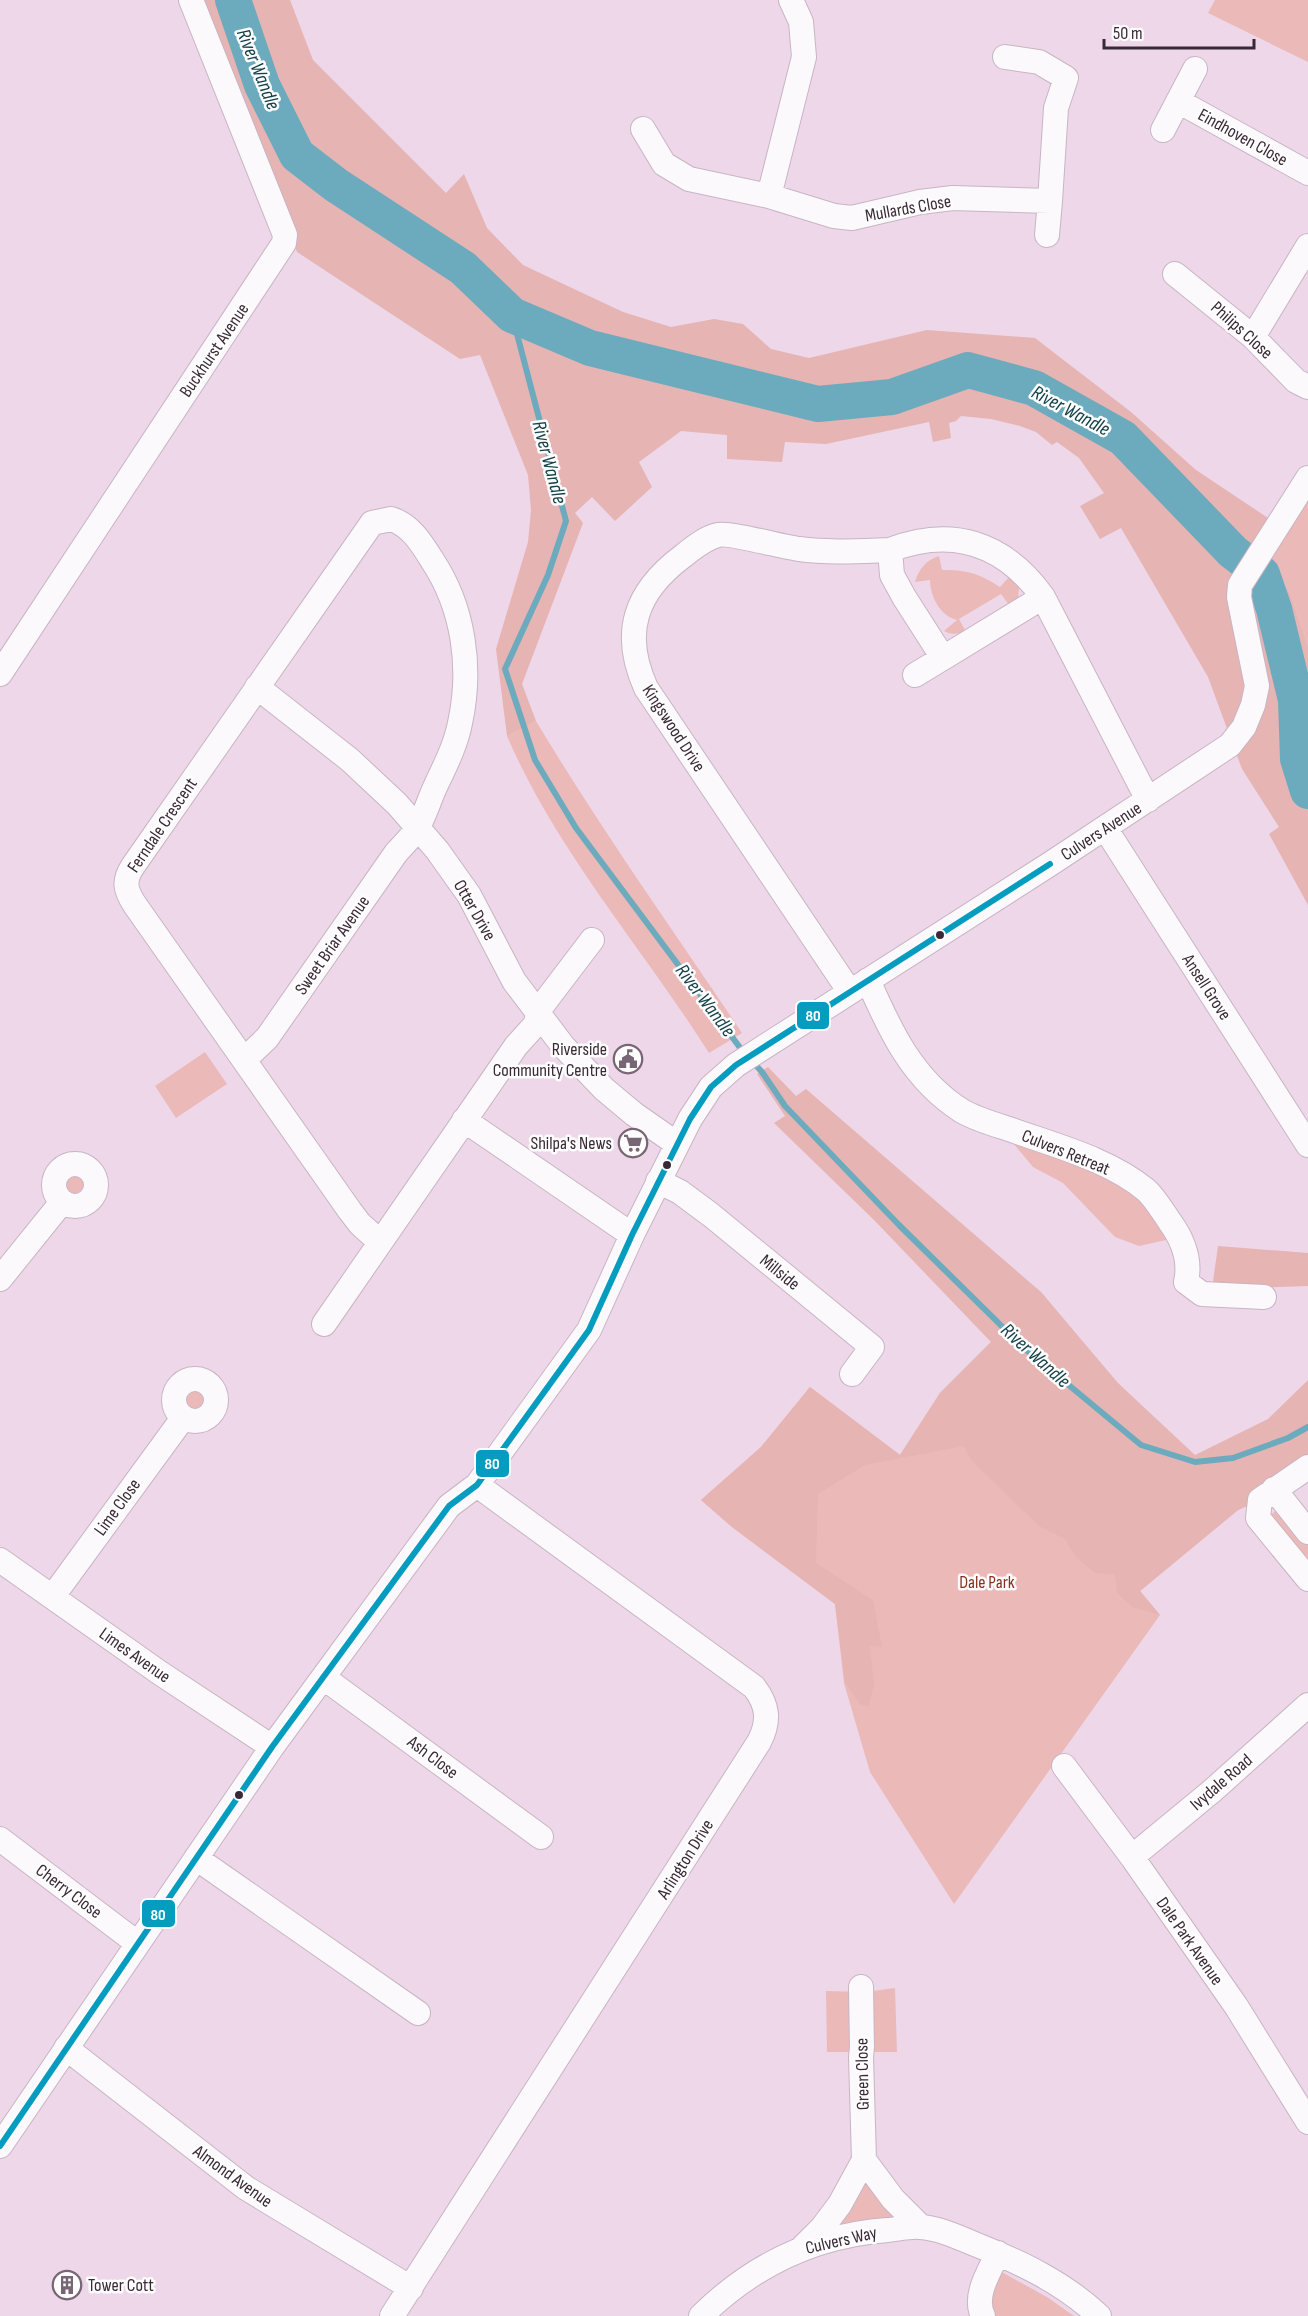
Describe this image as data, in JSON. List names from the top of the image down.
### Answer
{
  "streets": {
    "street": [
      "Eindhoven Close",
      "Mullards Close",
      "Philips Close",
      "Buckhurst Avenue",
      "Kingswood Drive",
      "Ferndale Crescent",
      "Culvers Avenue",
      "Otter Drive",
      "Sweet Briar Avenue",
      "Ansell Grove",
      "Culvers Retreat",
      "Millside",
      "Lime Close",
      "Limes Avenue",
      "Ash Close",
      "Ivydale Road",
      "Arlington Drive",
      "Cherry Close",
      "Dale Park Avenue",
      "Green Close",
      "Almond Avenue",
      "Culvers Way"
    ]
  },
  "crossings": [
    ["Kingswood Drive", "Culvers Avenue"],
    ["Kingswood Drive", "Culvers Retreat"],
    ["Ferndale Crescent", "Otter Drive"],
    ["Ferndale Crescent", "Sweet Briar Avenue"],
    ["Culvers Avenue", "Otter Drive"],
    ["Culvers Avenue", "Ansell Grove"],
    ["Culvers Avenue", "Culvers Retreat"],
    ["Culvers Avenue", "Millside"],
    ["Culvers Avenue", "Limes Avenue"],
    ["Culvers Avenue", "Ash Close"],
    ["Culvers Avenue", "Arlington Drive"],
    ["Culvers Avenue", "Cherry Close"],
    ["Culvers Avenue", "Almond Avenue"],
    ["Otter Drive", "Sweet Briar Avenue"],
    ["Lime Close", "Limes Avenue"],
    ["Ivydale Road", "Dale Park Avenue"],
    ["Arlington Drive", "Almond Avenue"]
  ],
  "water": ["River Wandle"],
  "parks": ["Dale Park"],
  "places": {
    "public building": ["Riverside Community Centre"],
    "supermarket": ["Shilpa's News"],
    "building": ["Tower Cott"]
  },
  "lines": ["transit line 80"],
  "scale_bar": "50 m"
}
